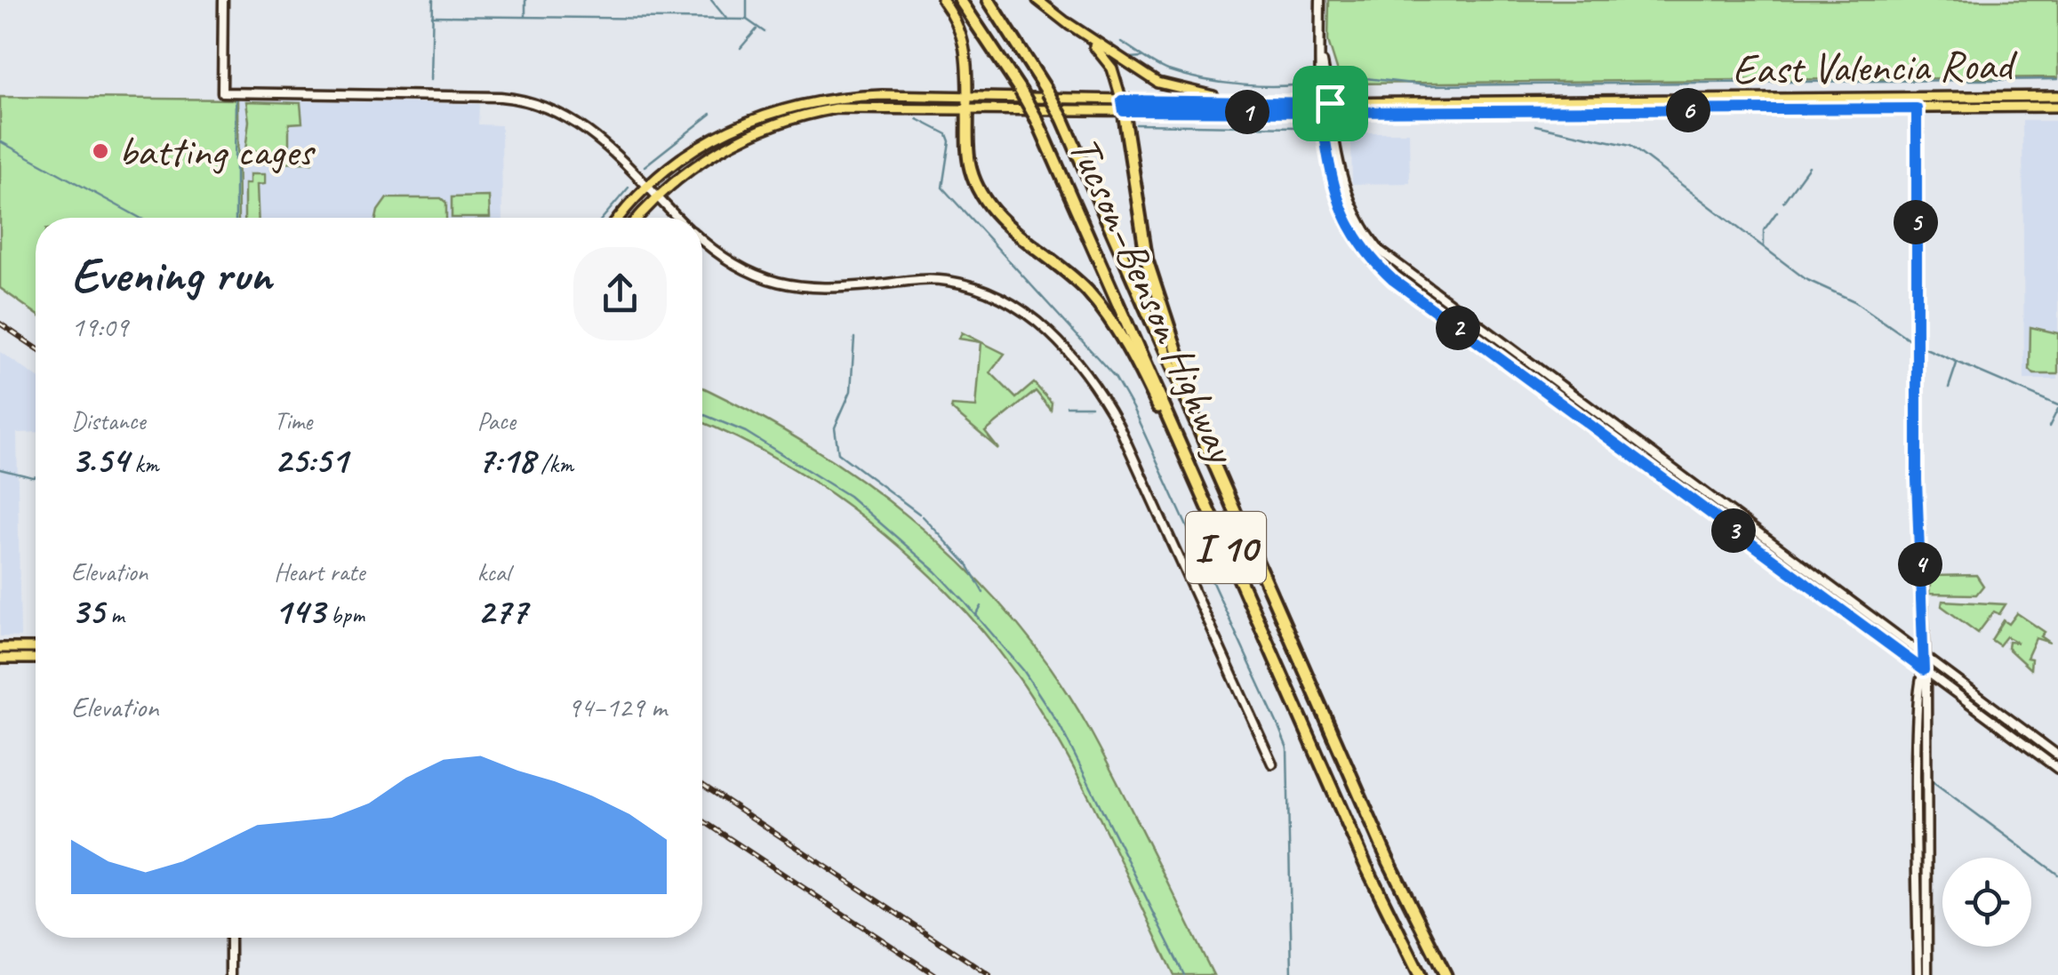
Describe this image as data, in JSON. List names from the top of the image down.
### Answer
{
  "streets": {
    "highway": ["Tucson–Benson Highway", "I 10"],
    "main road": ["East Valencia Road"]
  },
  "places": ["batting cages"],
  "page": {
    "pins": [
      "6",
      "1",
      "5",
      "2",
      "3",
      "4"
    ],
    "heading": ["Evening run", "19:09"],
    "stats": [
      ["Distance", "3.54 km"],
      ["Time", "25:51"],
      ["Pace", "7:18 /km"],
      ["Elevation", "35 m"],
      ["Heart rate", "143 bpm"],
      ["kcal", "277"]
    ],
    "chart": ["Elevation", "94–129 m"]
  }
}
